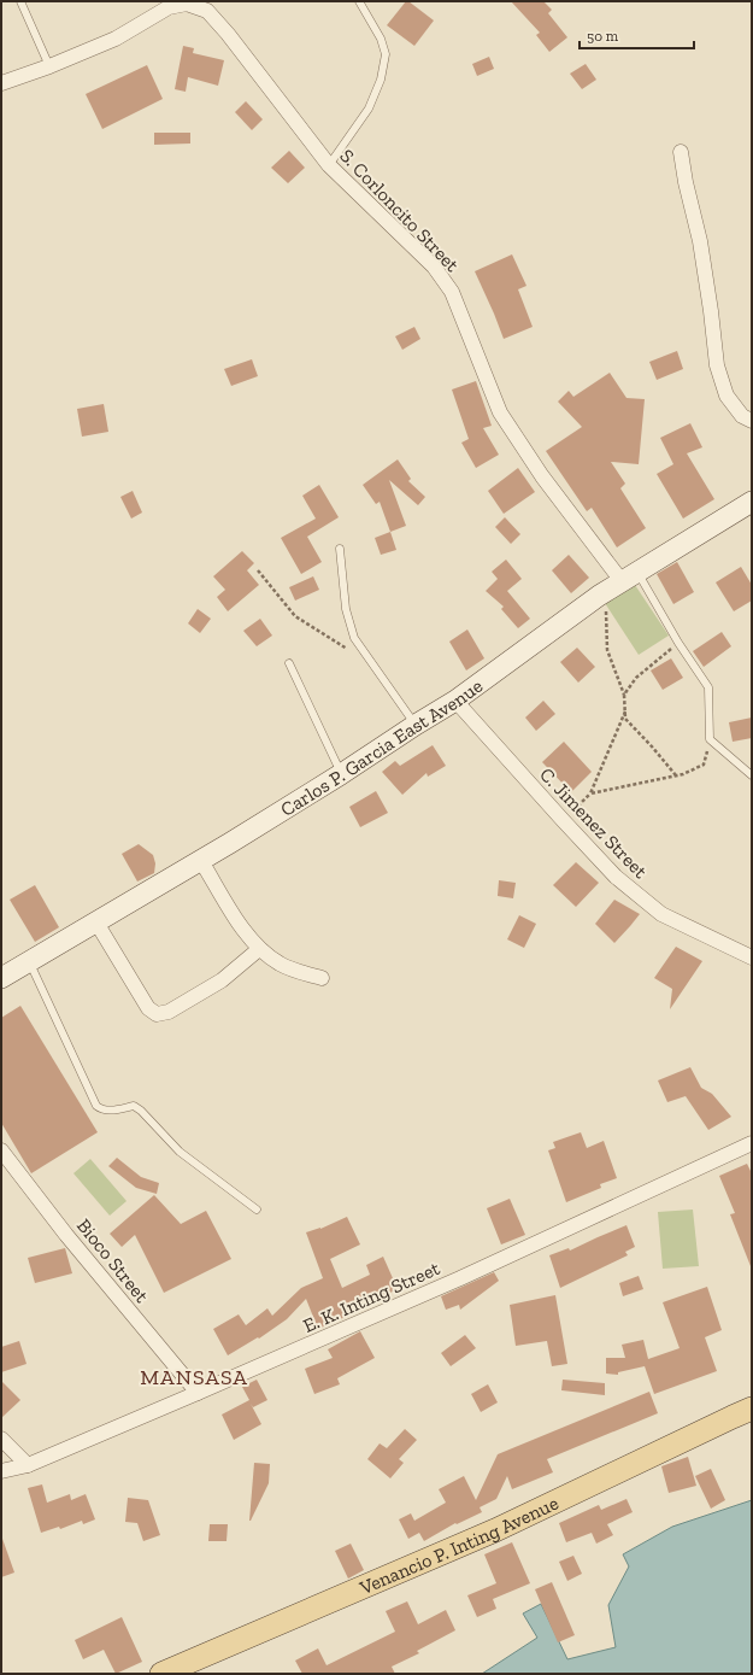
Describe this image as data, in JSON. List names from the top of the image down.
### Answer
{
  "streets": {
    "main road": ["Carlos P. Garcia East Avenue", "Venancio P. Inting Avenue"],
    "street": [
      "S. Corloncito Street",
      "C. Jimenez Street",
      "Bioco Street",
      "E. K. Inting Street"
    ]
  },
  "crossings": [
    ["S. Corloncito Street", "Carlos P. Garcia East Avenue"],
    ["Carlos P. Garcia East Avenue", "C. Jimenez Street"],
    ["Bioco Street", "E. K. Inting Street"]
  ],
  "districts": ["MANSASA"],
  "scale_bar": "50 m"
}
